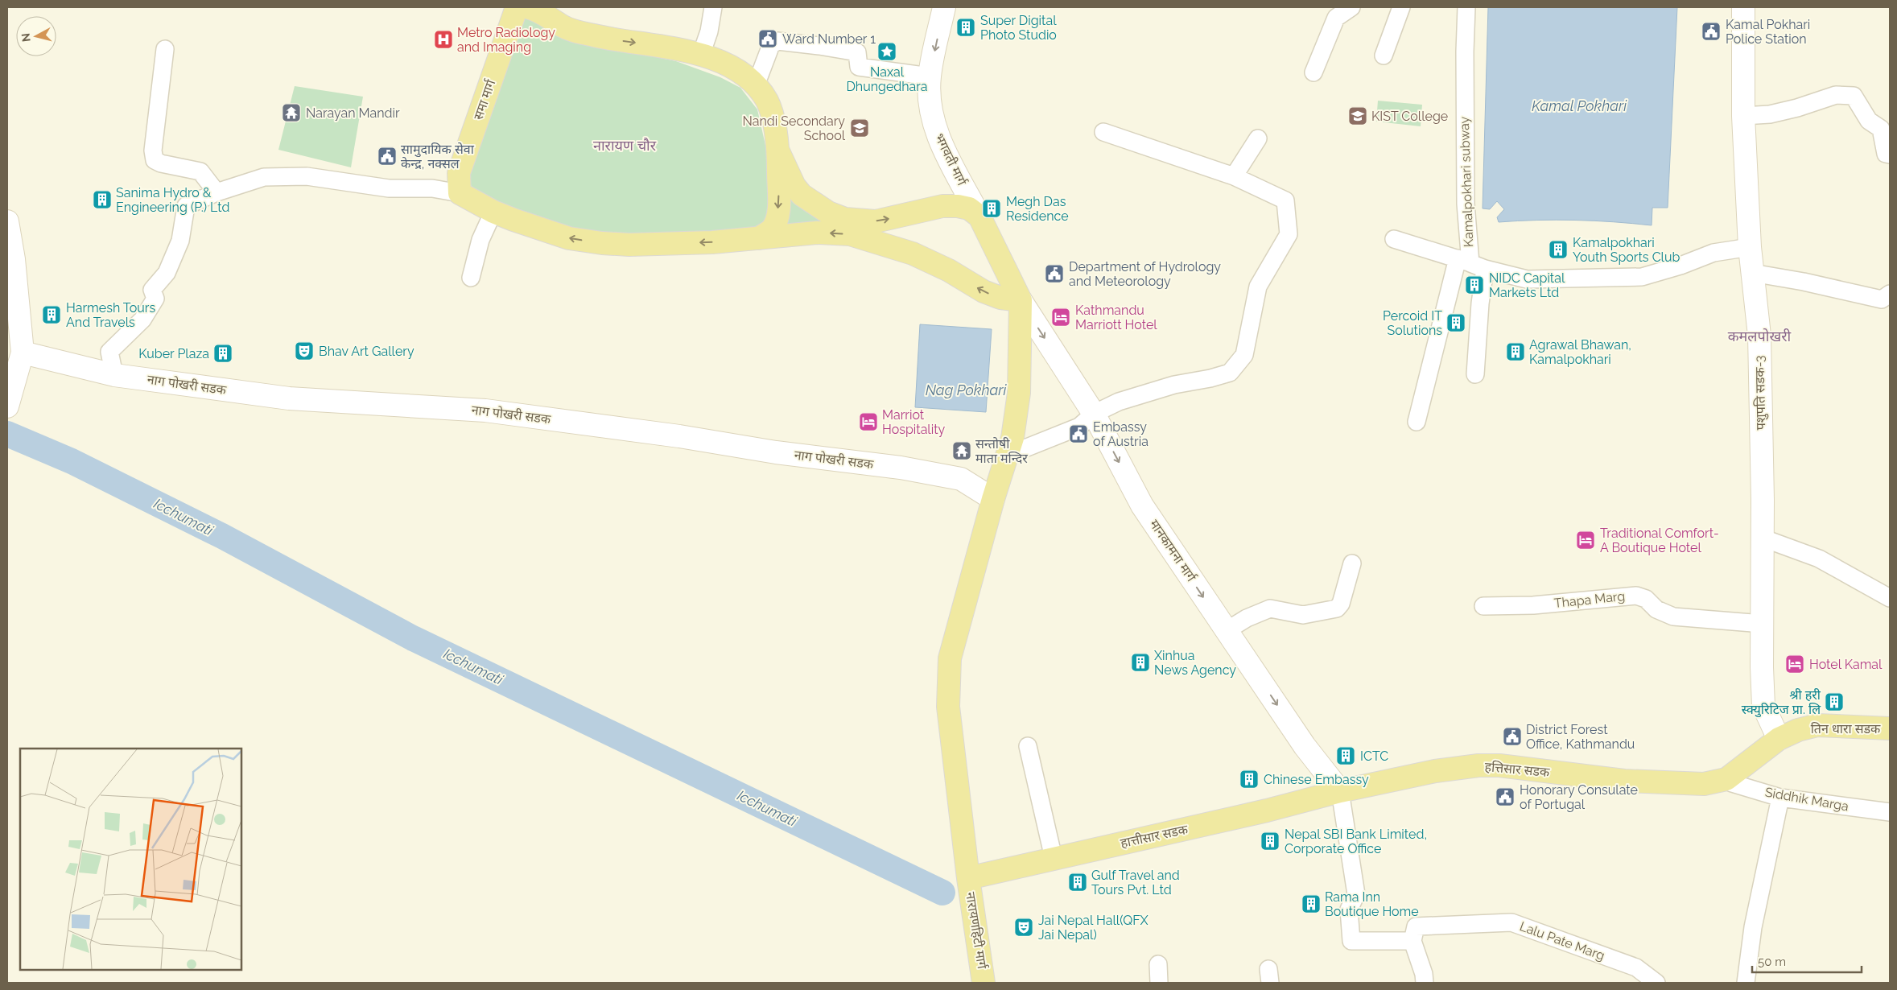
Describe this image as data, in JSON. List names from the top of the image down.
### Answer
{
  "streets": {
    "main road": [
      "समा मार्ग",
      "भगवती मार्ग",
      "नाग पोखरी सडक",
      "पशुपति सडक-3",
      "मानकामना मार्ग",
      "तिन धारा सडक",
      "हत्तिसार सडक",
      "हात्तीसार सडक",
      "नारायणहिटी मार्ग"
    ],
    "street": [
      "Kamalpokhari subway",
      "Thapa Marg",
      "Siddhik Marga",
      "Lalu Pate Marg"
    ]
  },
  "crossings": [
    ["भगवती मार्ग", "मानकामना मार्ग"],
    ["भगवती मार्ग", "नारायणहिटी मार्ग"],
    ["नाग पोखरी सडक", "नारायणहिटी मार्ग"],
    ["पशुपति सडक-3", "Thapa Marg"],
    ["पशुपति सडक-3", "तिन धारा सडक"],
    ["पशुपति सडक-3", "हत्तिसार सडक"],
    ["मानकामना मार्ग", "हत्तिसार सडक"],
    ["मानकामना मार्ग", "हात्तीसार सडक"],
    ["मानकामना मार्ग", "नारायणहिटी मार्ग"],
    ["तिन धारा सडक", "हत्तिसार सडक"],
    ["हत्तिसार सडक", "Siddhik Marga"],
    ["हत्तिसार सडक", "हात्तीसार सडक"],
    ["हात्तीसार सडक", "नारायणहिटी मार्ग"]
  ],
  "one_way": ["मानकामना मार्ग"],
  "districts": ["नारायण चौर", "कमलपोखरी"],
  "water": ["Kamal Pokhari", "Nag Pokhari", "Icchumati"],
  "places": {
    "building": [
      "Super Digital Photo Studio",
      "Sanima Hydro & Engineering (P.) Ltd",
      "Megh Das Residence",
      "Kamalpokhari Youth Sports Club",
      "NIDC Capital Markets Ltd",
      "Harmesh Tours And Travels",
      "Percoid IT Solutions",
      "Agrawal Bhawan, Kamalpokhari",
      "Kuber Plaza",
      "Xinhua News Agency",
      "श्री हरी स्क्युरिटिज प्रा. लि",
      "ICTC",
      "Chinese Embassy",
      "Nepal SBI Bank Limited, Corporate Office",
      "Gulf Travel and Tours Pvt. Ltd",
      "Rama Inn Boutique Home"
    ],
    "public building": [
      "Kamal Pokhari Police Station",
      "Ward Number 1",
      "सामुदायिक सेवा केन्द्र, नक्सल",
      "Department of Hydrology and Meteorology",
      "Embassy of Austria",
      "District Forest Office, Kathmandu",
      "Honorary Consulate of Portugal"
    ],
    "hospital": ["Metro Radiology and Imaging"],
    "place": ["Naxal Dhungedhara"],
    "temple": ["Narayan Mandir", "सन्तोषी माता मन्दिर"],
    "school or university": ["KIST College", "Nandi Secondary School"],
    "hotel": [
      "Kathmandu Marriott Hotel",
      "Marriot Hospitality",
      "Traditional Comfort- A Boutique Hotel",
      "Hotel Kamal"
    ],
    "theatre": ["Bhav Art Gallery", "Jai Nepal Hall(QFX Jai Nepal)"]
  },
  "scale_bar": "50 m",
  "north": "left"
}
